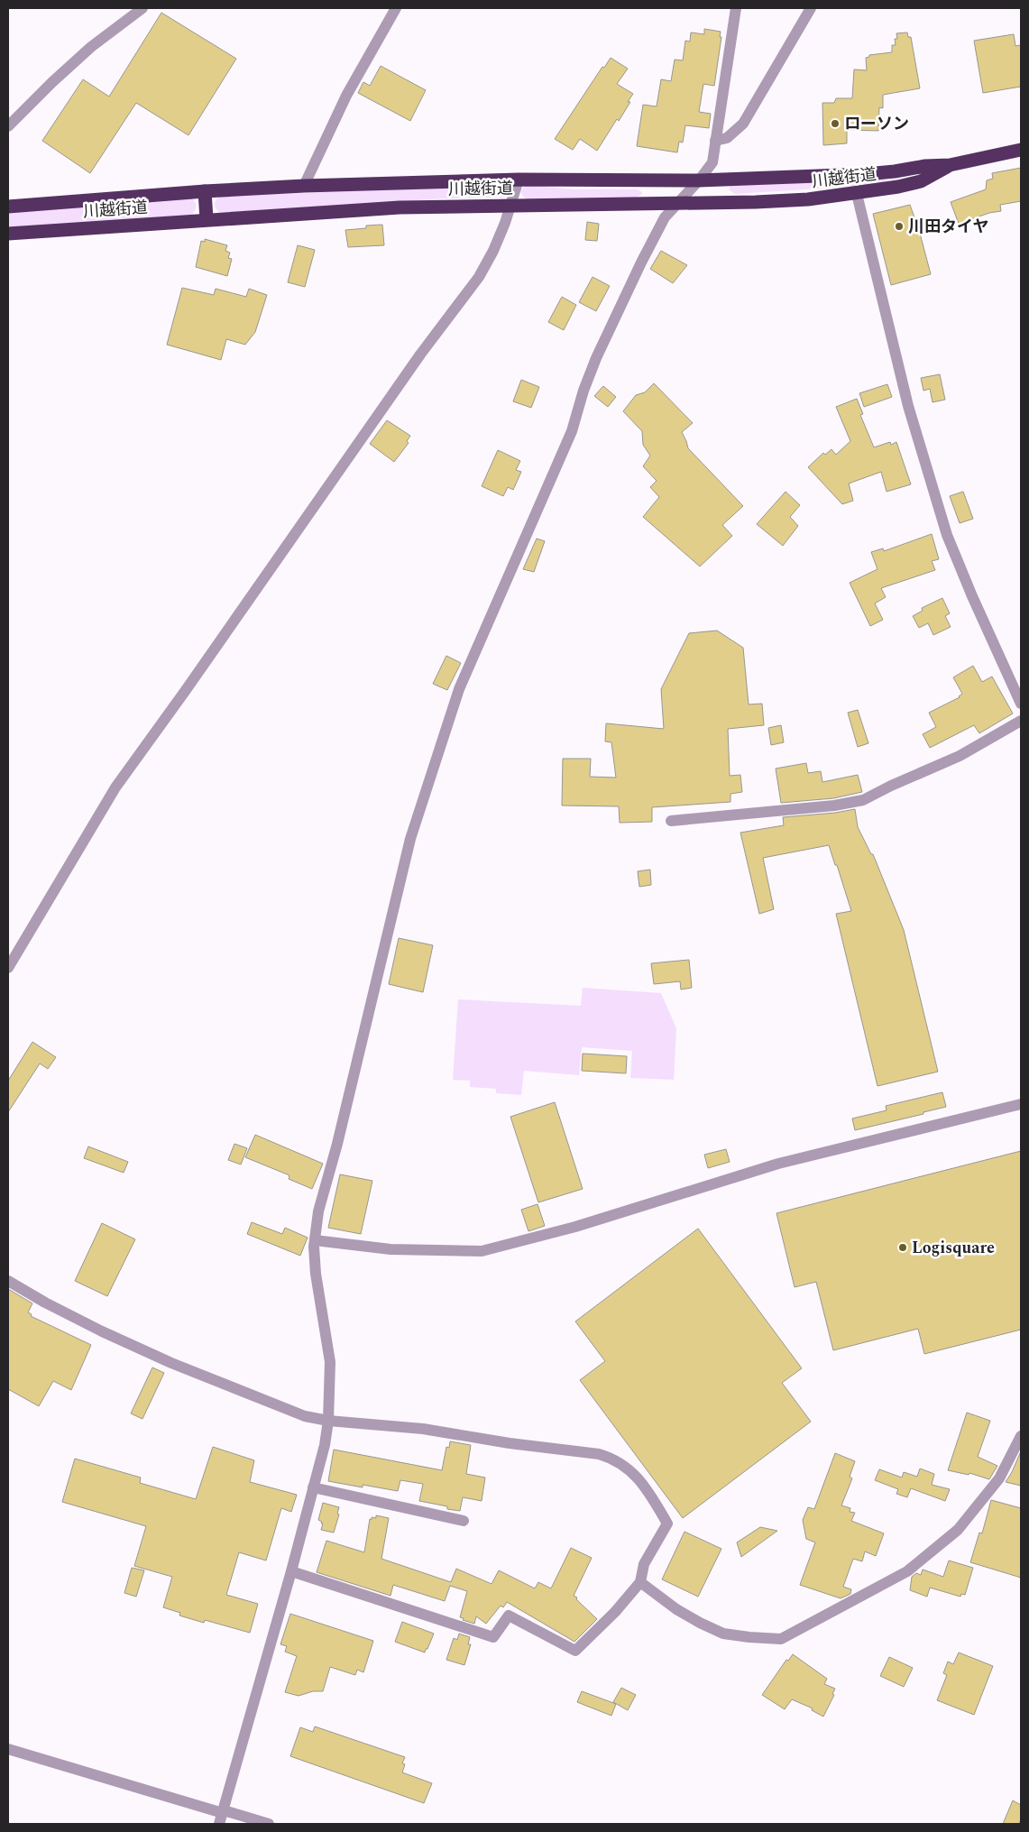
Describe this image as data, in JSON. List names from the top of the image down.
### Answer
{
  "streets": {
    "highway": ["川越街道"]
  },
  "places": ["ローソン", "川田タイヤ", "Logisquare"]
}
